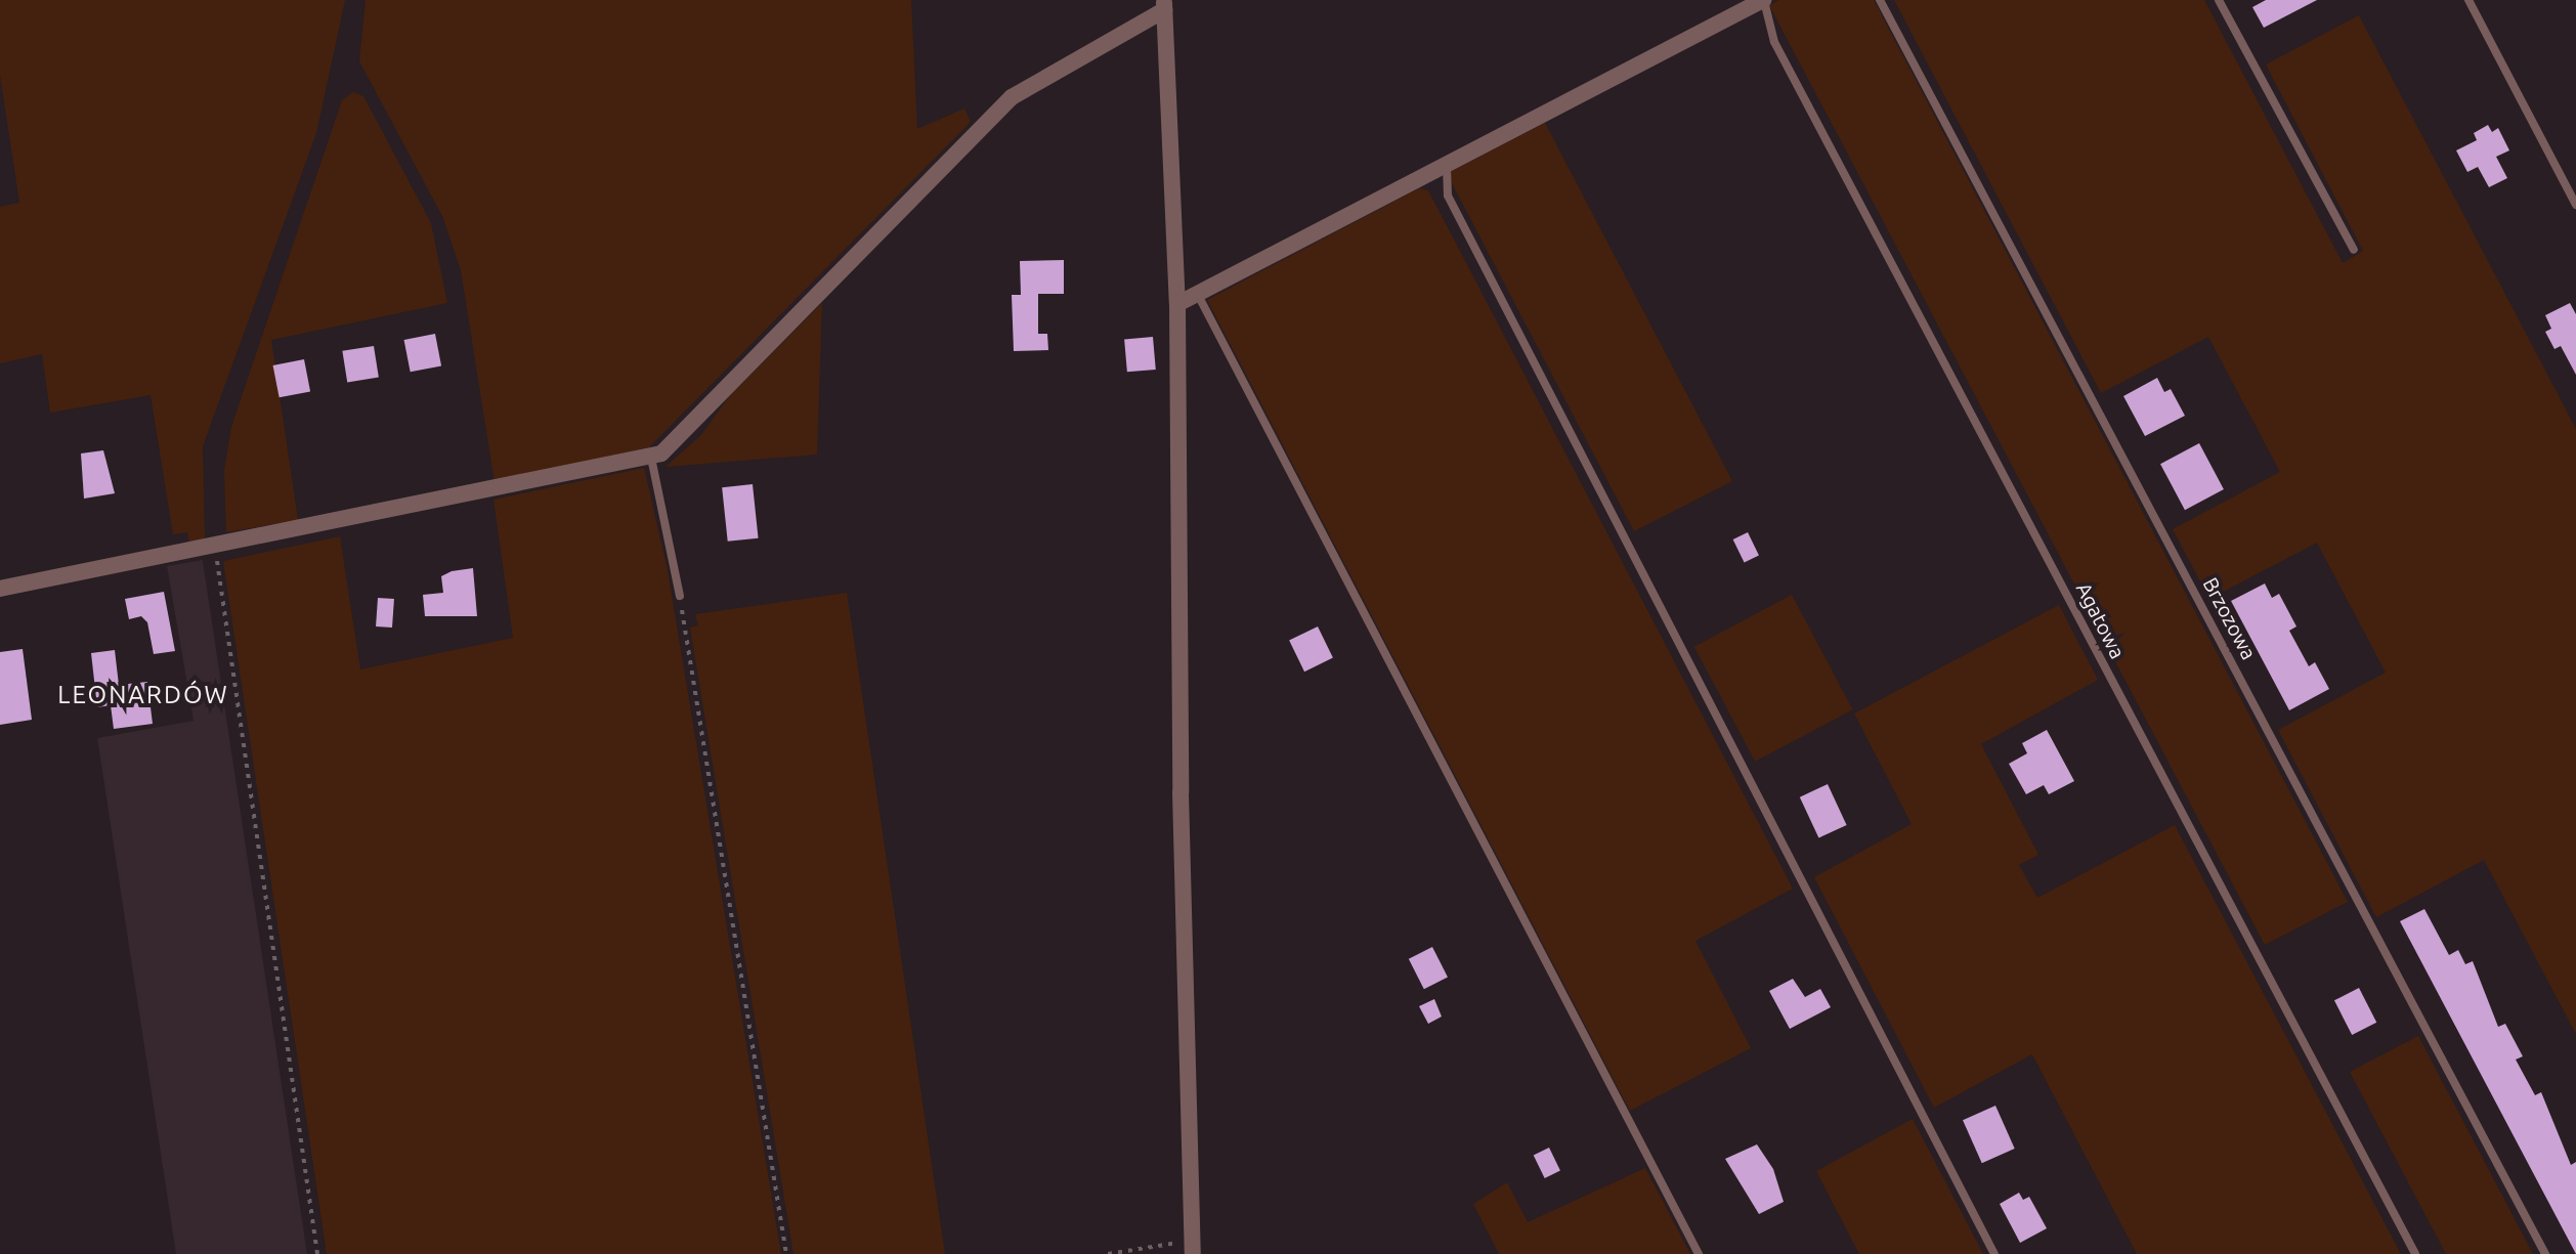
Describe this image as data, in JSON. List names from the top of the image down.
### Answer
{
  "streets": {
    "lane": ["Brzozowa", "Agatowa"]
  },
  "districts": ["LEONARDÓW"]
}
